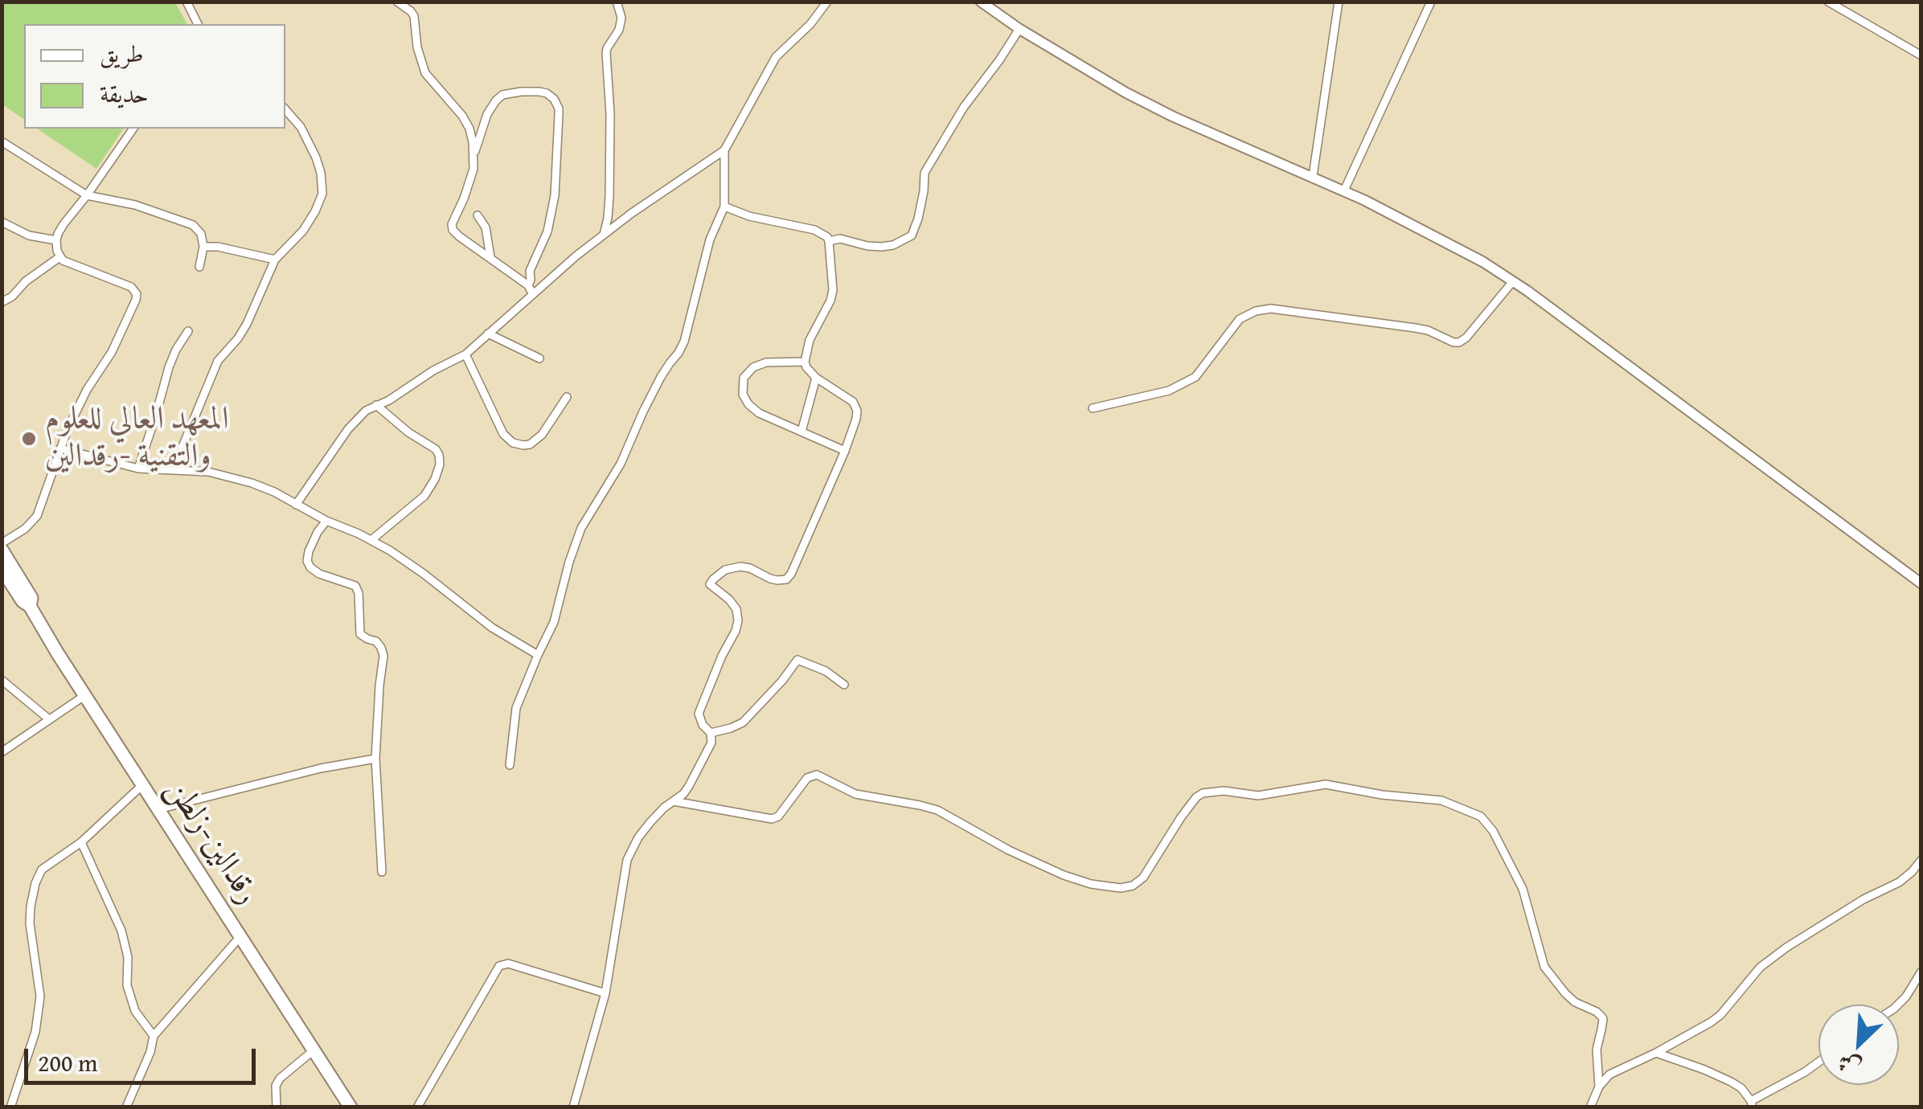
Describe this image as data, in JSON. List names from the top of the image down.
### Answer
{
  "streets": {
    "main road": ["رقدالين-زلطن"]
  },
  "places": ["المعهد العالي للعلوم والتقنية -رقدالين"],
  "legend": ["طريق", "حديقة"],
  "scale_bar": "200 m",
  "north": "bottom left"
}
